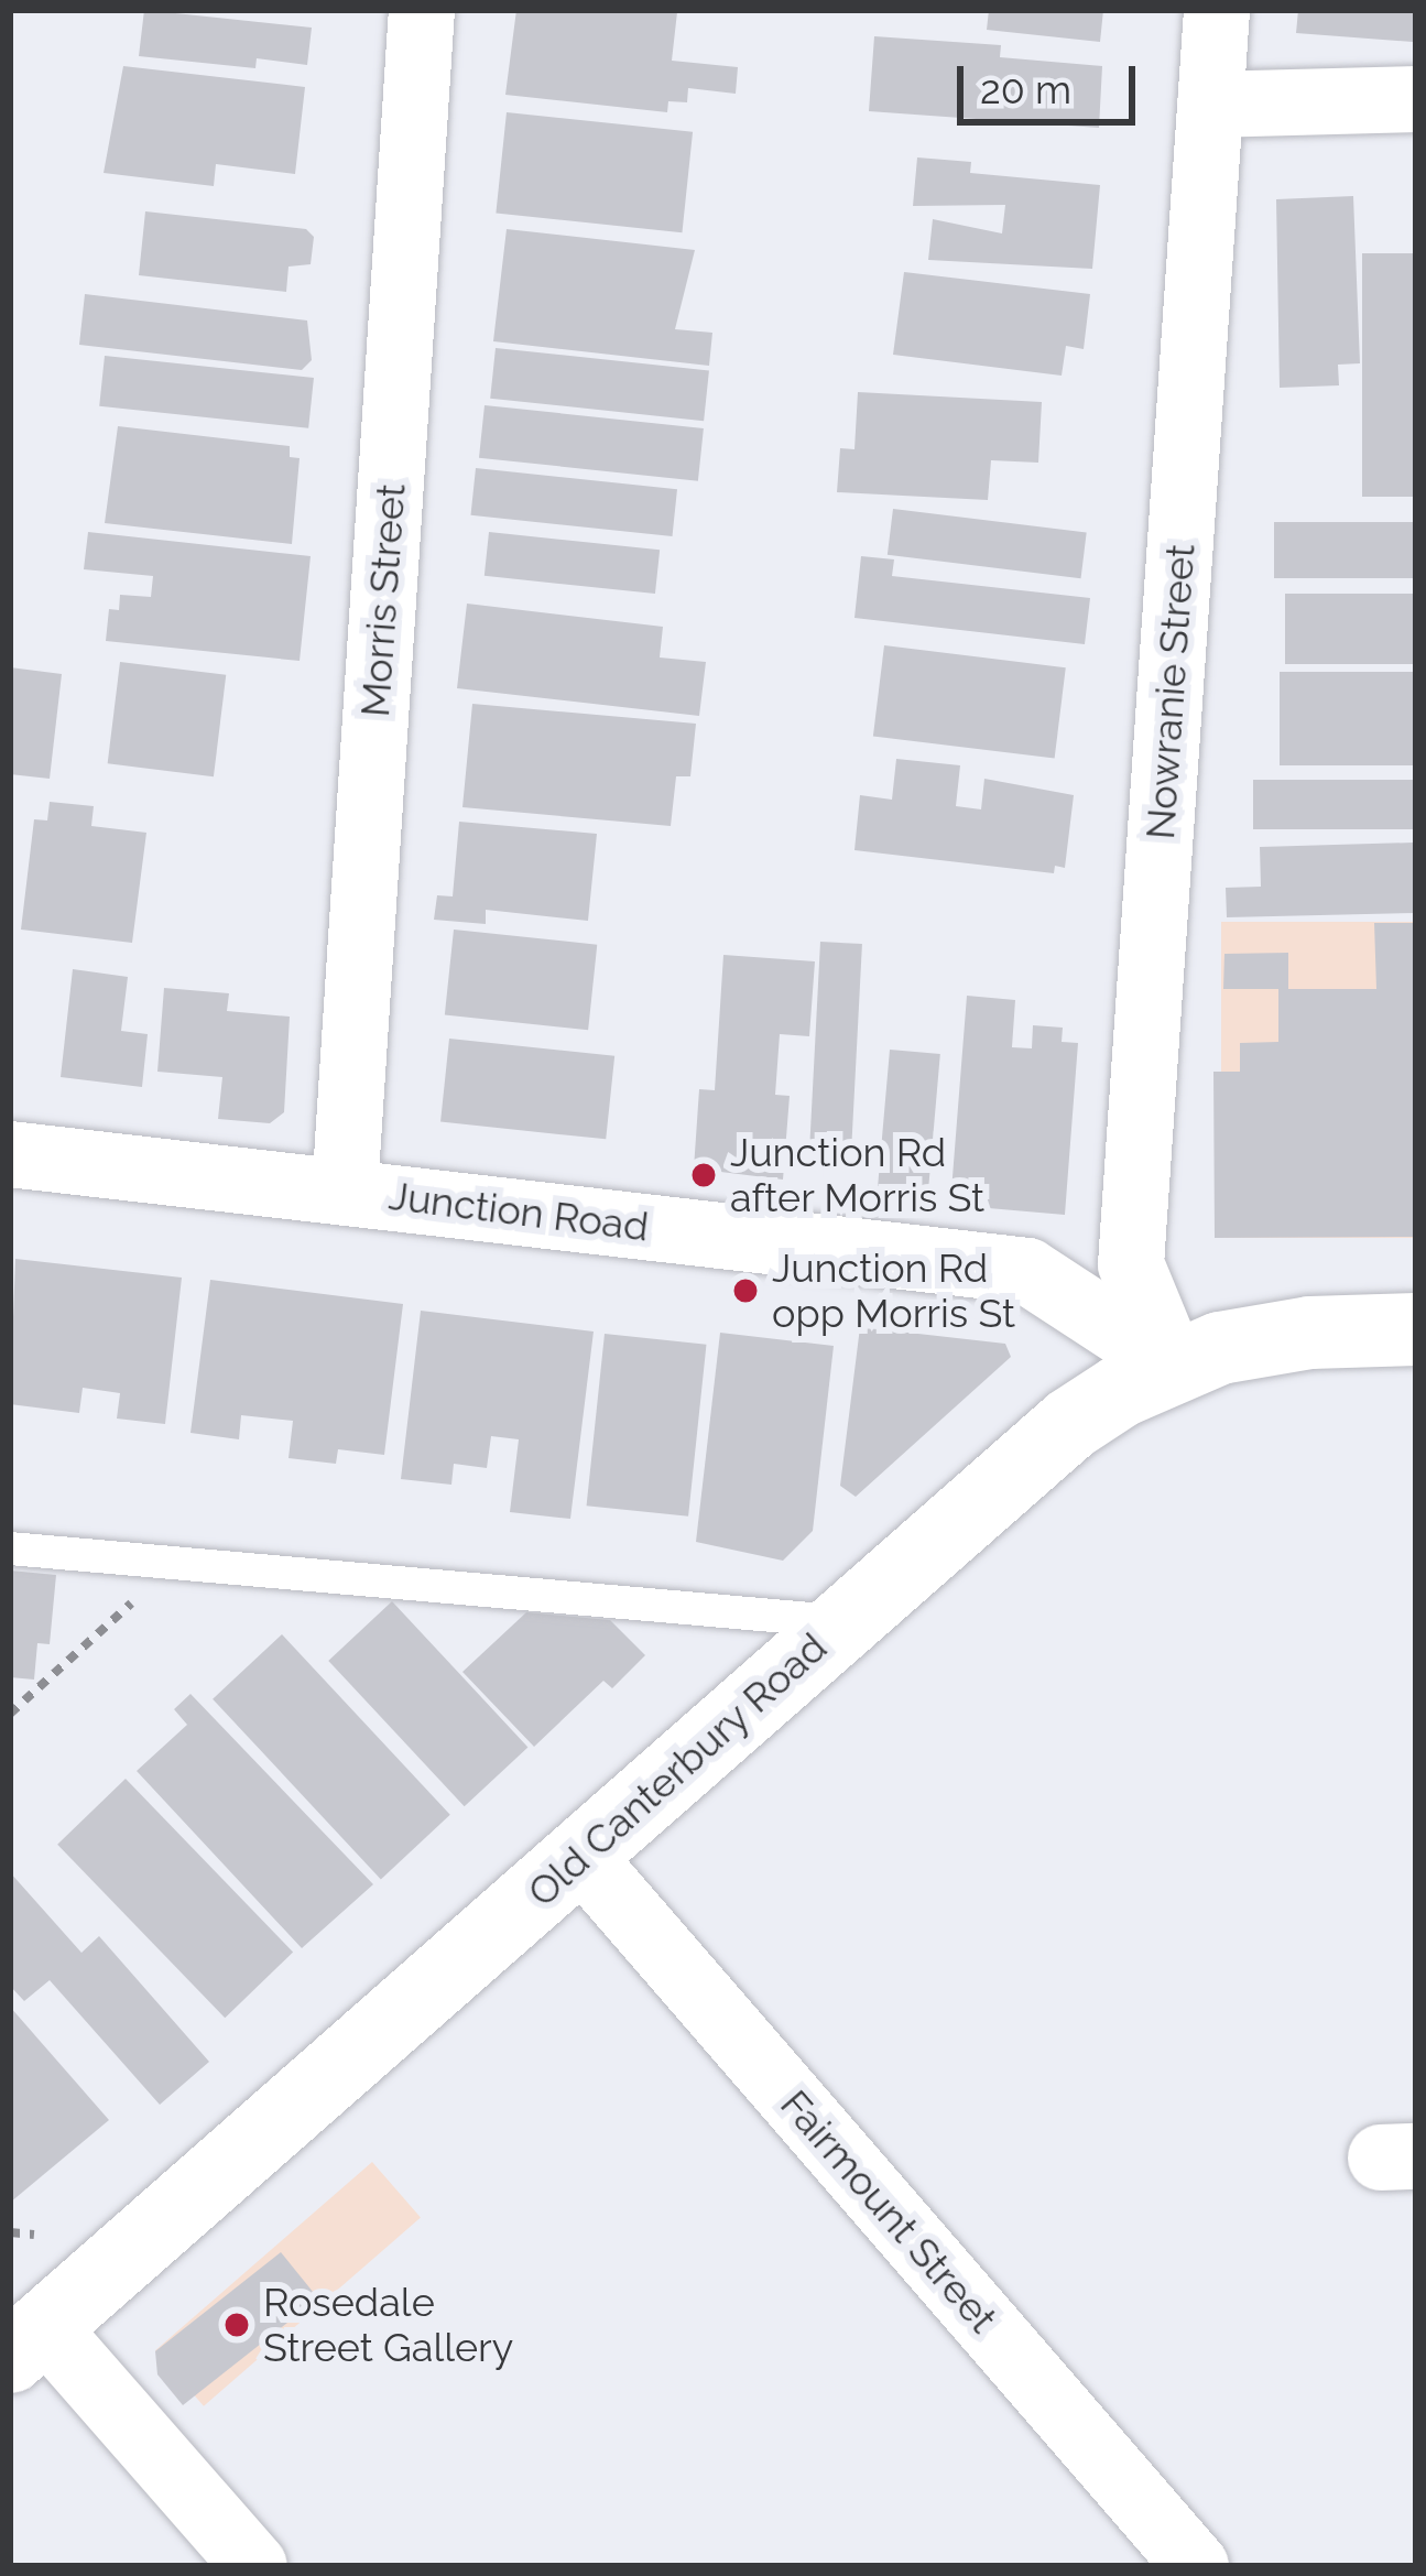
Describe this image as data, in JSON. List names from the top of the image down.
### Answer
{
  "streets": {
    "main road": ["Old Canterbury Road"],
    "street": [
      "Morris Street",
      "Nowranie Street",
      "Junction Road",
      "Fairmount Street"
    ]
  },
  "crossings": [
    ["Morris Street", "Junction Road"],
    ["Nowranie Street", "Junction Road"],
    ["Nowranie Street", "Old Canterbury Road"],
    ["Junction Road", "Old Canterbury Road"],
    ["Old Canterbury Road", "Fairmount Street"]
  ],
  "places": ["Junction Rd after Morris St", "Junction Rd opp Morris St", "Rosedale Street Gallery"],
  "scale_bar": "20 m"
}
